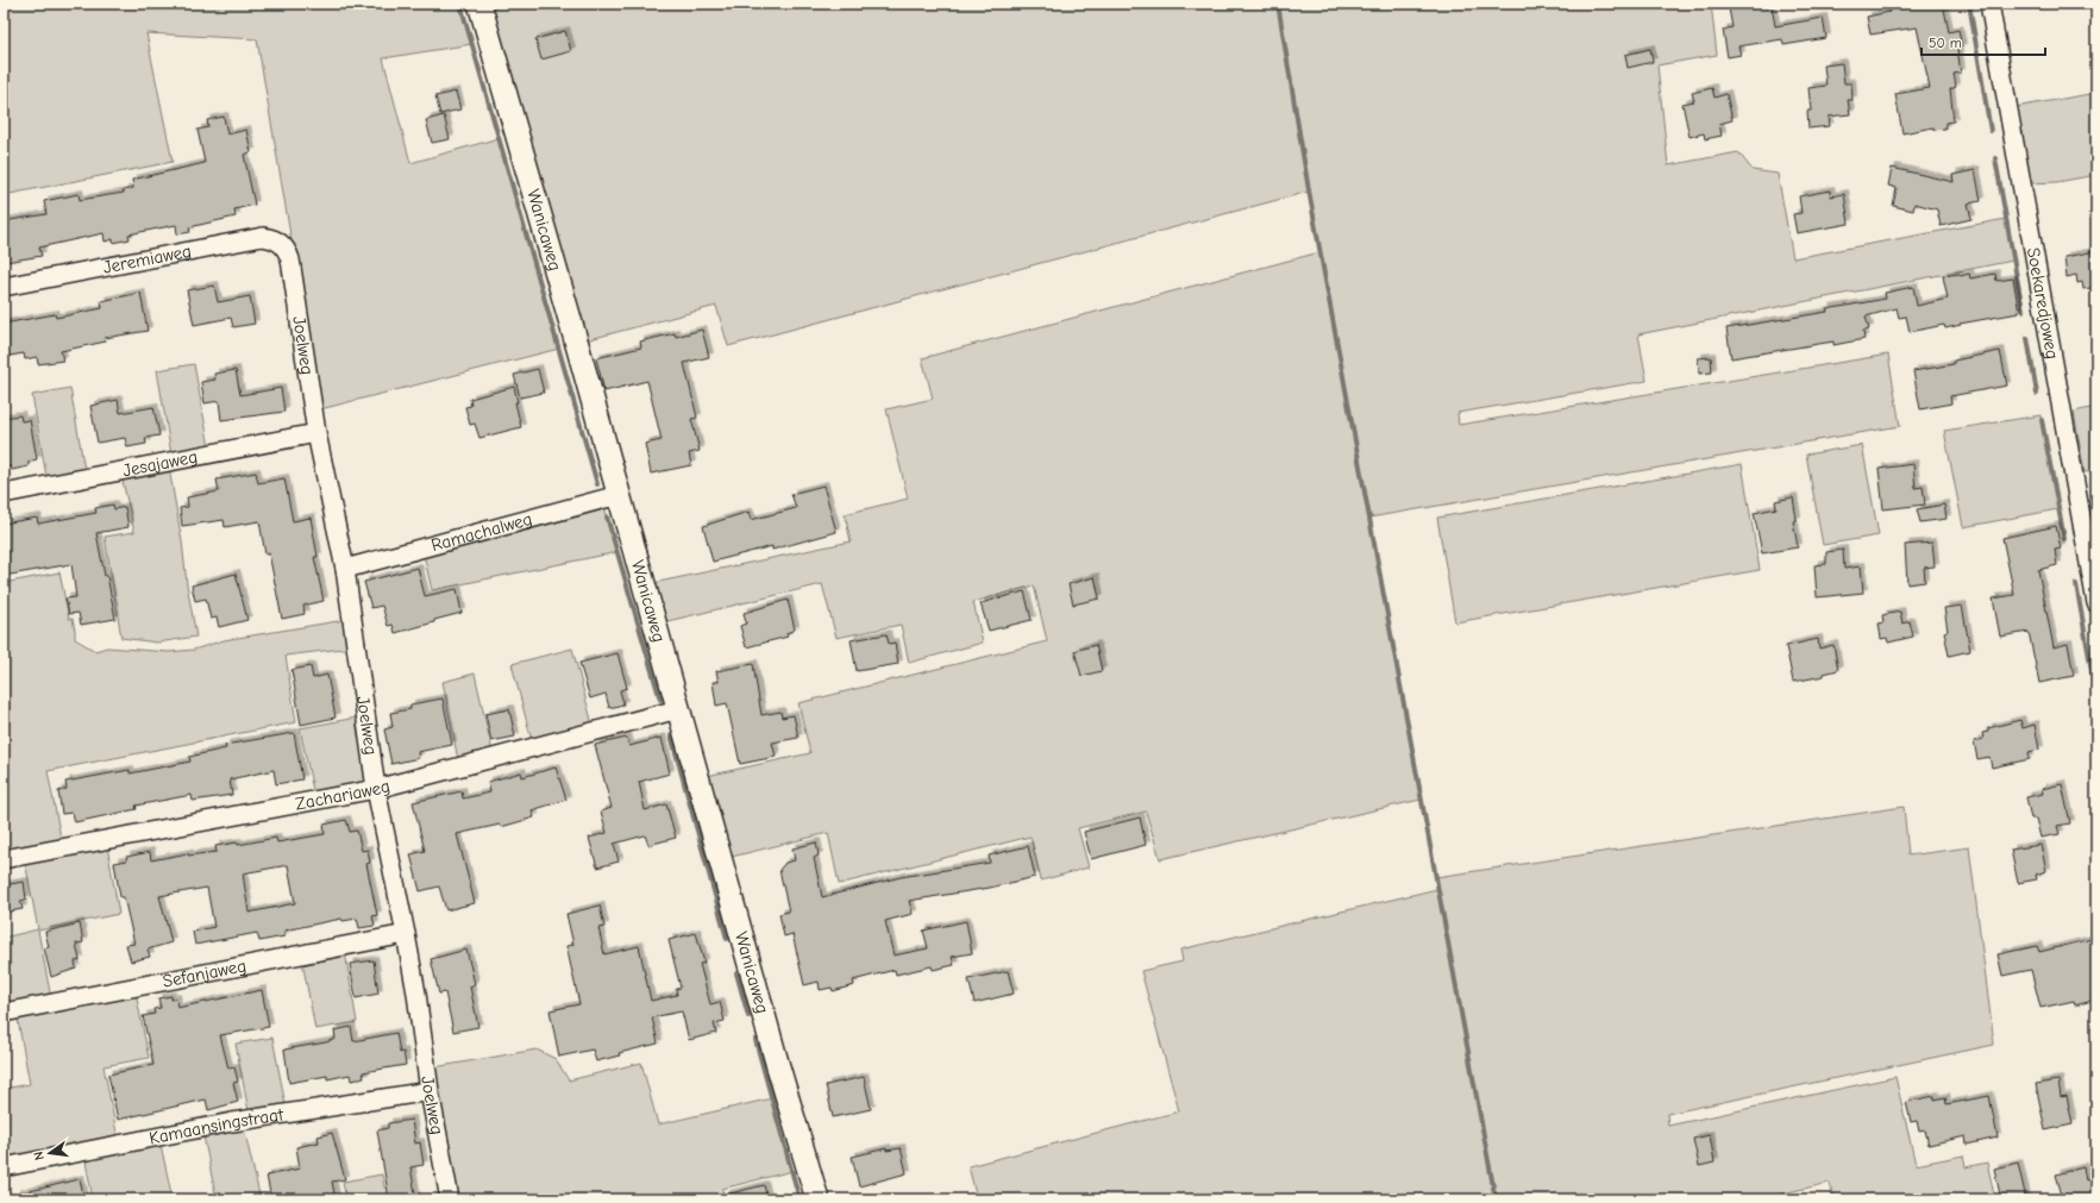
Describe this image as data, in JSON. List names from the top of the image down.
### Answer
{
  "streets": {
    "street": [
      "Wanicaweg",
      "Jeremiaweg",
      "Soekaredjoweg",
      "Joelweg",
      "Jesajaweg",
      "Ramachalweg",
      "Zachariaweg",
      "Sefanjaweg",
      "Kamaansingstraat"
    ]
  },
  "crossings": [
    ["Wanicaweg", "Ramachalweg"],
    ["Wanicaweg", "Zachariaweg"],
    ["Jeremiaweg", "Joelweg"],
    ["Joelweg", "Jesajaweg"],
    ["Joelweg", "Ramachalweg"],
    ["Joelweg", "Zachariaweg"],
    ["Joelweg", "Sefanjaweg"],
    ["Joelweg", "Kamaansingstraat"]
  ],
  "scale_bar": "50 m",
  "north": "left"
}
